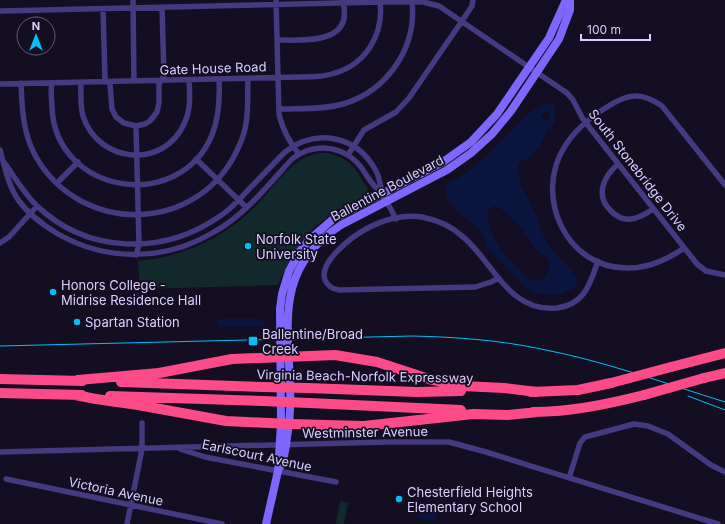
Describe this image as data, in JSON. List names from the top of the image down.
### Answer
{
  "streets": {
    "highway": ["Virginia Beach-Norfolk Expressway"],
    "main road": ["Ballentine Boulevard"],
    "street": [
      "Gate House Road",
      "South Stonebridge Drive",
      "Westminster Avenue",
      "Earlscourt Avenue",
      "Victoria Avenue"
    ]
  },
  "crossings": [
    ["Gate House Road", "South Stonebridge Drive"],
    ["South Stonebridge Drive", "Ballentine Boulevard"],
    ["Ballentine Boulevard", "Westminster Avenue"],
    ["Ballentine Boulevard", "Earlscourt Avenue"],
    ["Westminster Avenue", "Earlscourt Avenue"]
  ],
  "places": {
    "other": [
      "Norfolk State University",
      "Honors College - Midrise Residence Hall",
      "Spartan Station",
      "Chesterfield Heights Elementary School"
    ],
    "transit": ["Ballentine/Broad Creek"]
  },
  "scale_bar": "100 m",
  "north": "top"
}
